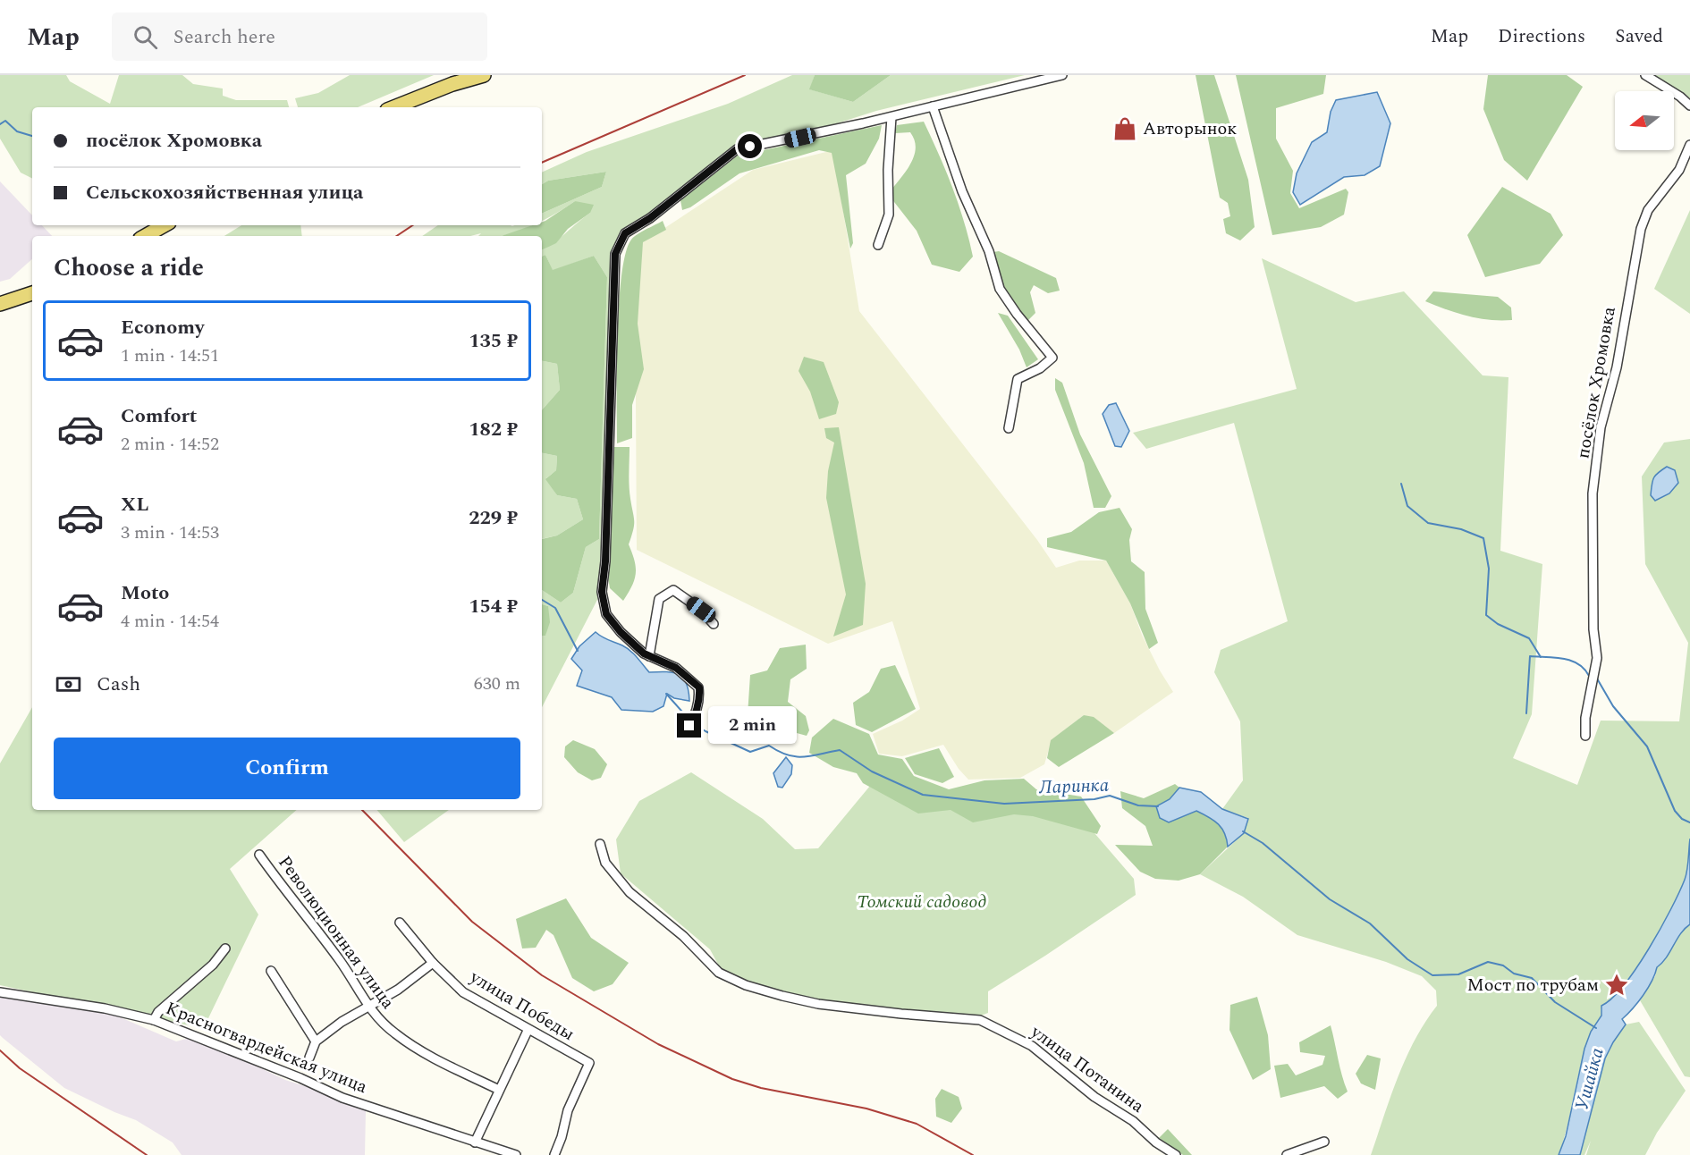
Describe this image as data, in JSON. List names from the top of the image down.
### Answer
{
  "streets": {
    "street": [
      "посёлок Хромовка",
      "Революционная улица",
      "улица Победы",
      "Красногвардейская улица",
      "улица Потанина"
    ]
  },
  "water": ["Ларинка", "Ушайка"],
  "parks": ["Томский садовод"],
  "places": {
    "shop": ["Авторынок"],
    "place": ["Мост по трубам"]
  },
  "north": "left",
  "page": {
    "header": "Map",
    "search": "Search here",
    "nav": ["Map", "Directions", "Saved"],
    "banner": ["посёлок Хромовка", "Сельскохозяйственная улица"],
    "heading": "Choose a ride",
    "list": [
      {
        "name": "Economy",
        "note": "1 min · 14:51",
        "value": "135 ₽"
      },
      {
        "name": "Comfort",
        "note": "2 min · 14:52",
        "value": "182 ₽"
      },
      {
        "name": "XL",
        "note": "3 min · 14:53",
        "value": "229 ₽"
      },
      {
        "name": "Moto",
        "note": "4 min · 14:54",
        "value": "154 ₽"
      }
    ],
    "pay": ["Cash", "630 m"],
    "bubble": "2 min",
    "buttons": "Confirm"
  }
}
